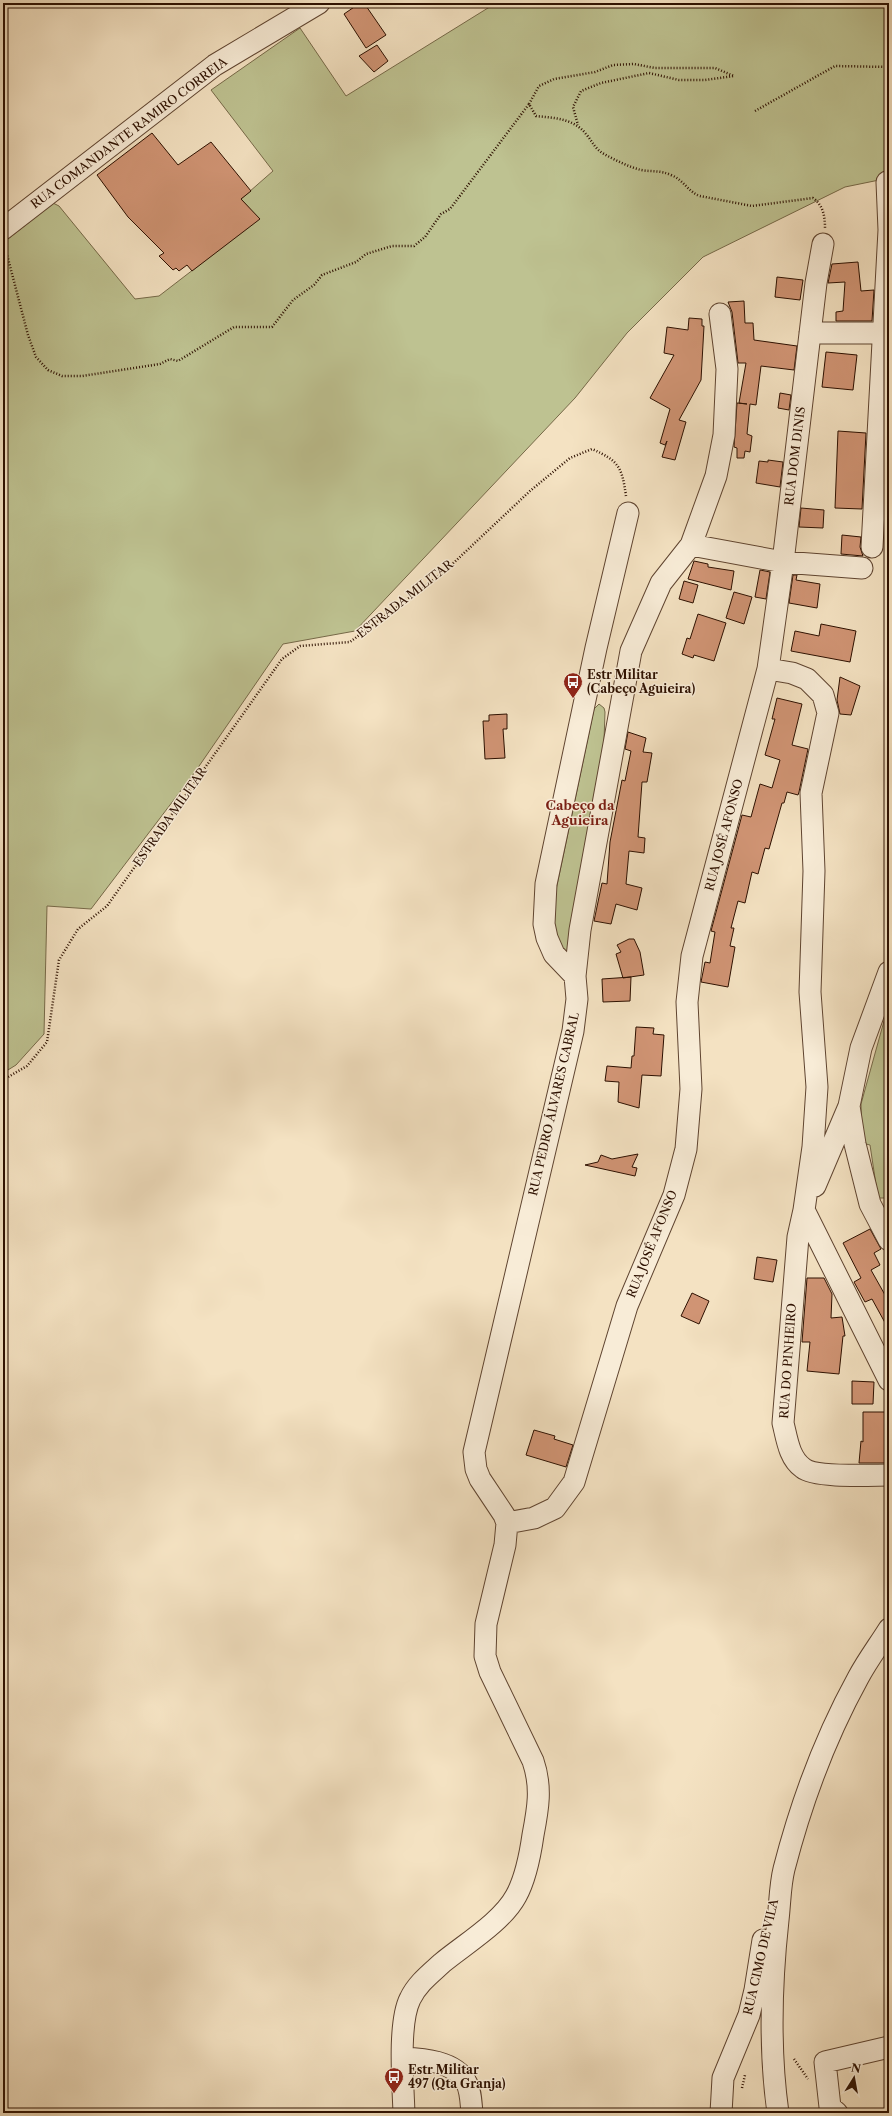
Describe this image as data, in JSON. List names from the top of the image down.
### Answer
{
  "streets": {
    "street": [
      "RUA COMANDANTE RAMIRO CORREIA",
      "RUA DOM DINIS",
      "RUA JOSÉ AFONSO",
      "RUA PEDRO ÁLVARES CABRAL",
      "RUA DO PINHEIRO",
      "RUA CIMO DE VILA"
    ],
    "path": ["ESTRADA MILITAR"]
  },
  "crossings": [
    ["RUA DOM DINIS", "RUA JOSÉ AFONSO"],
    ["RUA JOSÉ AFONSO", "RUA PEDRO ÁLVARES CABRAL"]
  ],
  "districts": ["Cabeço da Aguieira"],
  "places": {
    "bus stop": ["Estr Militar (Cabeço Aguieira)", "Estr Militar 497 (Qta Granja)"]
  },
  "north": "top"
}
